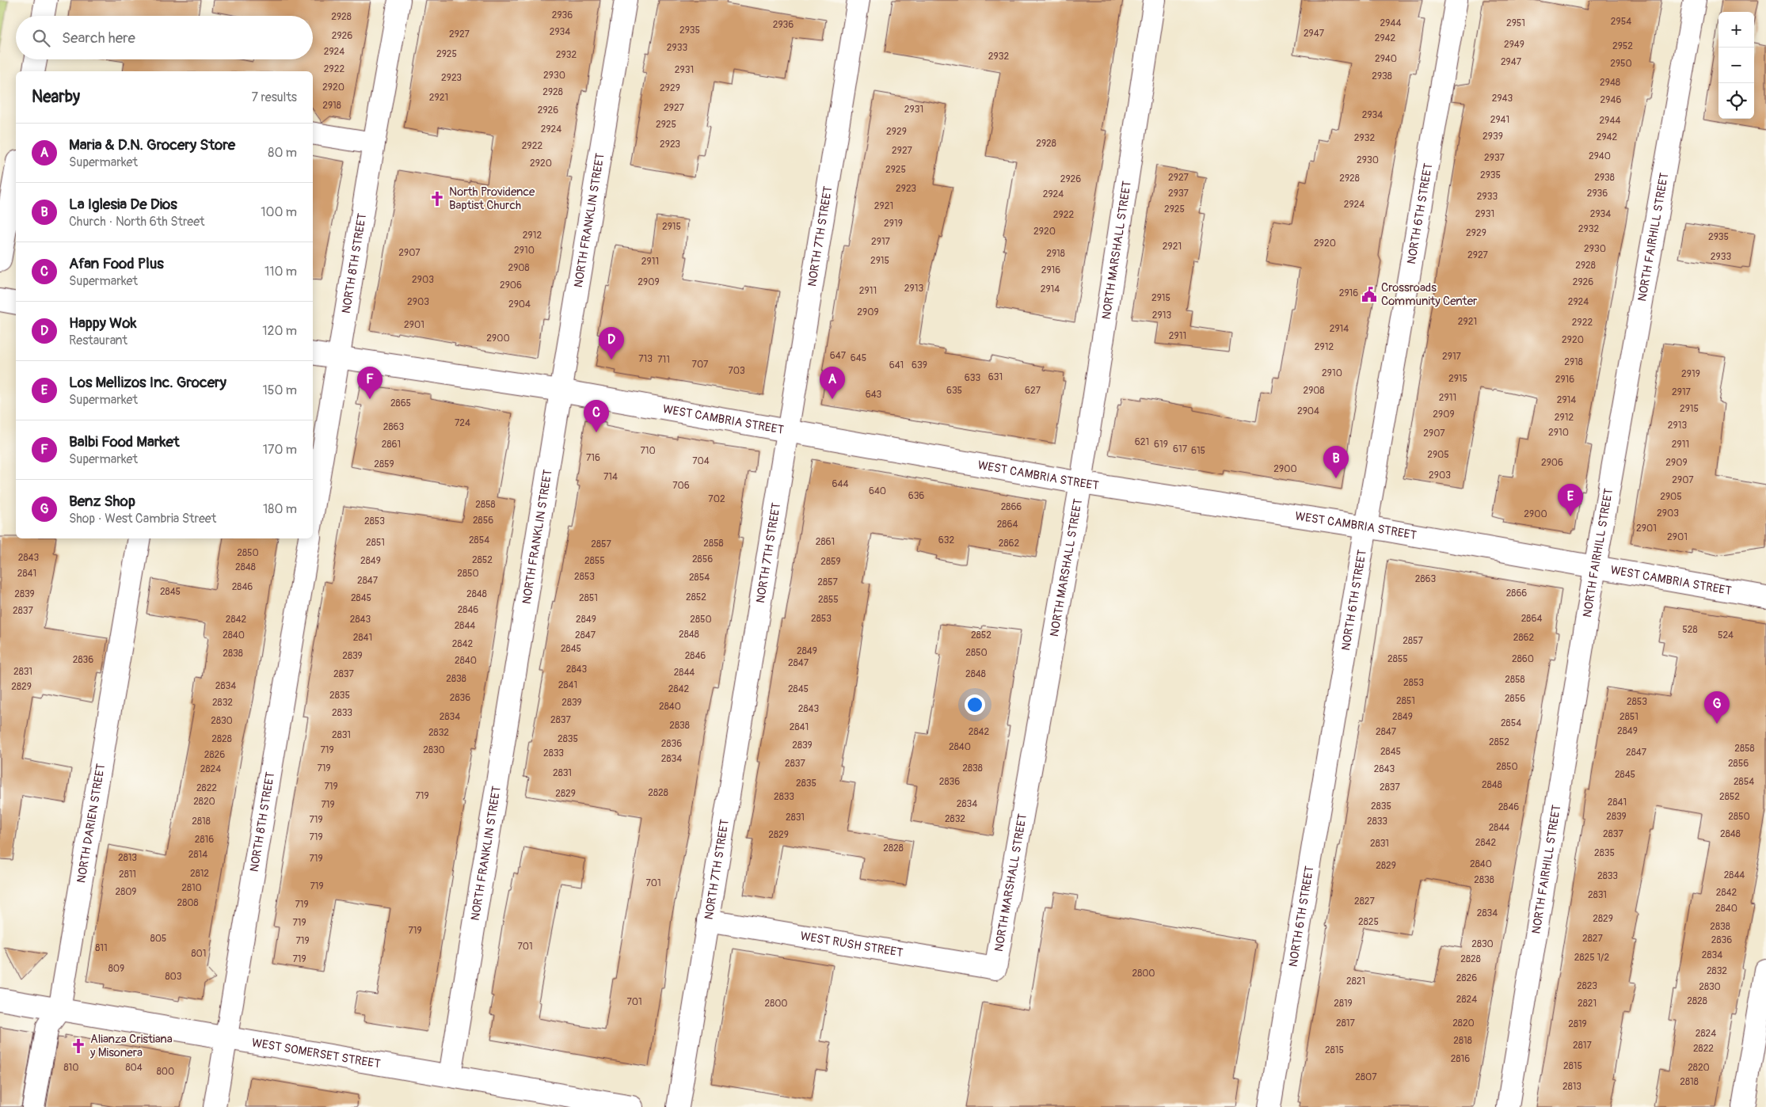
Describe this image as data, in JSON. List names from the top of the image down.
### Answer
{
  "streets": {
    "street": [
      "NORTH 6TH STREET",
      "NORTH FRANKLIN STREET",
      "NORTH 7TH STREET",
      "NORTH FAIRHILL STREET",
      "NORTH MARSHALL STREET",
      "NORTH 8TH STREET",
      "WEST CAMBRIA STREET",
      "NORTH DARIEN STREET",
      "WEST RUSH STREET",
      "WEST SOMERSET STREET"
    ]
  },
  "crossings": [
    ["NORTH 6TH STREET", "WEST CAMBRIA STREET"],
    ["NORTH FRANKLIN STREET", "WEST CAMBRIA STREET"],
    ["NORTH FRANKLIN STREET", "WEST SOMERSET STREET"],
    ["NORTH 7TH STREET", "WEST CAMBRIA STREET"],
    ["NORTH 7TH STREET", "WEST RUSH STREET"],
    ["NORTH FAIRHILL STREET", "WEST CAMBRIA STREET"],
    ["NORTH MARSHALL STREET", "WEST CAMBRIA STREET"],
    ["NORTH MARSHALL STREET", "WEST RUSH STREET"],
    ["NORTH 8TH STREET", "WEST CAMBRIA STREET"],
    ["NORTH 8TH STREET", "WEST SOMERSET STREET"],
    ["NORTH DARIEN STREET", "WEST SOMERSET STREET"]
  ],
  "places": {
    "church": ["North Providence Baptist Church", "Alianza Cristiana y Misonera"],
    "public building": ["Crossroads Community Center"]
  },
  "house_numbers": [
    "2936",
    "2928",
    "2954",
    "2944",
    "2951",
    "2936",
    "2935",
    "2934",
    "2947",
    "2927",
    "2926",
    "2942",
    "2949",
    "2952",
    "2933",
    "2924",
    "2925",
    "2932",
    "2932",
    "2940",
    "2947",
    "2950",
    "2922",
    "2931",
    "2930",
    "2938",
    "2923",
    "2948",
    "2920",
    "2929",
    "2928",
    "2921",
    "2943",
    "2946",
    "2918",
    "2927",
    "2931",
    "2926",
    "2934",
    "2941",
    "2944",
    "2925",
    "2924",
    "2929",
    "2939",
    "2942",
    "2932",
    "2928",
    "2923",
    "2922",
    "2927",
    "2940",
    "2937",
    "2930",
    "2920",
    "2925",
    "2935",
    "2927",
    "2938",
    "2928",
    "2926",
    "2923",
    "2937",
    "2936",
    "2924",
    "2933",
    "2924",
    "2921",
    "2925",
    "2931",
    "2934",
    "2922",
    "2919",
    "2915",
    "2932",
    "2920",
    "2929",
    "2912",
    "2935",
    "2917",
    "2920",
    "2921",
    "2930",
    "2910",
    "2907",
    "2918",
    "2927",
    "2933",
    "2915",
    "2911",
    "2928",
    "2908",
    "2916",
    "2903",
    "2909",
    "2926",
    "2906",
    "2913",
    "2914",
    "2911",
    "2916",
    "2915",
    "2903",
    "2924",
    "2904",
    "2909",
    "2913",
    "2921",
    "2922",
    "2901",
    "2914",
    "2911",
    "2900",
    "2920",
    "2912",
    "647",
    "2917",
    "645",
    "713",
    "711",
    "2918",
    "707",
    "641",
    "639",
    "703",
    "2910",
    "2919",
    "631",
    "633",
    "2915",
    "2916",
    "635",
    "627",
    "2908",
    "2917",
    "643",
    "2911",
    "2914",
    "2865",
    "2915",
    "2904",
    "2909",
    "2912",
    "724",
    "2913",
    "2863",
    "2910",
    "2907",
    "621",
    "2861",
    "619",
    "2911",
    "617",
    "710",
    "615",
    "2905",
    "716",
    "704",
    "2906",
    "2909",
    "2859",
    "2900",
    "2903",
    "714",
    "2907",
    "644",
    "706",
    "640",
    "636",
    "2905",
    "702",
    "2858",
    "2866",
    "2903",
    "2900",
    "2856",
    "2853",
    "2864",
    "2901",
    "2901",
    "2854",
    "632",
    "2861",
    "2851",
    "2858",
    "2862",
    "2857",
    "2850",
    "2843",
    "2856",
    "2852",
    "2849",
    "2855",
    "2859",
    "2848",
    "2841",
    "2850",
    "2853",
    "2854",
    "2863",
    "2847",
    "2857",
    "2846",
    "2845",
    "2866",
    "2839",
    "2848",
    "2852",
    "2845",
    "2851",
    "2855",
    "2846",
    "2837",
    "2853",
    "2864",
    "2842",
    "2843",
    "2849",
    "2850",
    "2844",
    "528",
    "2848",
    "2840",
    "2847",
    "2852",
    "524",
    "2841",
    "2862",
    "2857",
    "2842",
    "2845",
    "2849",
    "2850",
    "2838",
    "2839",
    "2846",
    "2855",
    "2860",
    "2836",
    "2840",
    "2847",
    "2843",
    "2831",
    "2844",
    "2837",
    "2848",
    "2838",
    "2858",
    "2853",
    "2841",
    "2834",
    "2829",
    "2842",
    "2845",
    "2835",
    "2836",
    "2856",
    "2851",
    "2853",
    "2832",
    "2839",
    "2840",
    "2843",
    "2833",
    "2834",
    "2849",
    "2851",
    "2837",
    "2830",
    "2854",
    "2838",
    "2841",
    "2849",
    "2842",
    "2847",
    "2832",
    "2831",
    "2828",
    "2835",
    "2852",
    "2836",
    "2839",
    "2840",
    "2858",
    "719",
    "2830",
    "2845",
    "2847",
    "2833",
    "2826",
    "2834",
    "2837",
    "2856",
    "2850",
    "719",
    "2838",
    "2824",
    "2843",
    "2831",
    "2845",
    "2836",
    "2854",
    "2835",
    "2848",
    "719",
    "2837",
    "2822",
    "2828",
    "2829",
    "719",
    "2833",
    "2852",
    "2820",
    "2841",
    "2834",
    "719",
    "2835",
    "2846",
    "2839",
    "2850",
    "2831",
    "2832",
    "719",
    "2818",
    "2833",
    "2844",
    "2837",
    "2848",
    "2829",
    "719",
    "2816",
    "2842",
    "2831",
    "2828",
    "2835",
    "2814",
    "2813",
    "719",
    "2840",
    "2829",
    "2812",
    "2811",
    "2844",
    "2833",
    "2838",
    "701",
    "719",
    "2810",
    "2809",
    "2842",
    "2831",
    "2827",
    "2808",
    "719",
    "2840",
    "2834",
    "2829",
    "2825",
    "719",
    "2838",
    "719",
    "805",
    "2827",
    "2836",
    "719",
    "2830",
    "701",
    "811",
    "801",
    "2834",
    "2825 1/2",
    "719",
    "2828",
    "809",
    "2832",
    "2800",
    "803",
    "2826",
    "2821",
    "2823",
    "2830",
    "2824",
    "2828",
    "701",
    "2800",
    "2819",
    "2821",
    "2817",
    "2820",
    "2819",
    "2824",
    "2818",
    "2817",
    "2822",
    "2815",
    "2816",
    "2815",
    "810",
    "804",
    "2820",
    "800",
    "2807",
    "2818",
    "2813"
  ],
  "page": {
    "map_buttons": ["+", "−"],
    "search": "Search here",
    "heading": ["Nearby", "7 results"],
    "list": [
      {
        "mark": "A",
        "name": "Maria & D.N. Grocery Store",
        "note": "Supermarket",
        "value": "80 m"
      },
      {
        "mark": "B",
        "name": "La Iglesia De Dios",
        "note": "Church · North 6th Street",
        "value": "100 m"
      },
      {
        "mark": "C",
        "name": "Afan Food Plus",
        "note": "Supermarket",
        "value": "110 m"
      },
      {
        "mark": "D",
        "name": "Happy Wok",
        "note": "Restaurant",
        "value": "120 m"
      },
      {
        "mark": "E",
        "name": "Los Mellizos Inc. Grocery",
        "note": "Supermarket",
        "value": "150 m"
      },
      {
        "mark": "F",
        "name": "Balbi Food Market",
        "note": "Supermarket",
        "value": "170 m"
      },
      {
        "mark": "G",
        "name": "Benz Shop",
        "note": "Shop · West Cambria Street",
        "value": "180 m"
      }
    ],
    "pins": [
      "D",
      "A",
      "F",
      "C",
      "B",
      "E",
      "G"
    ]
  }
}
